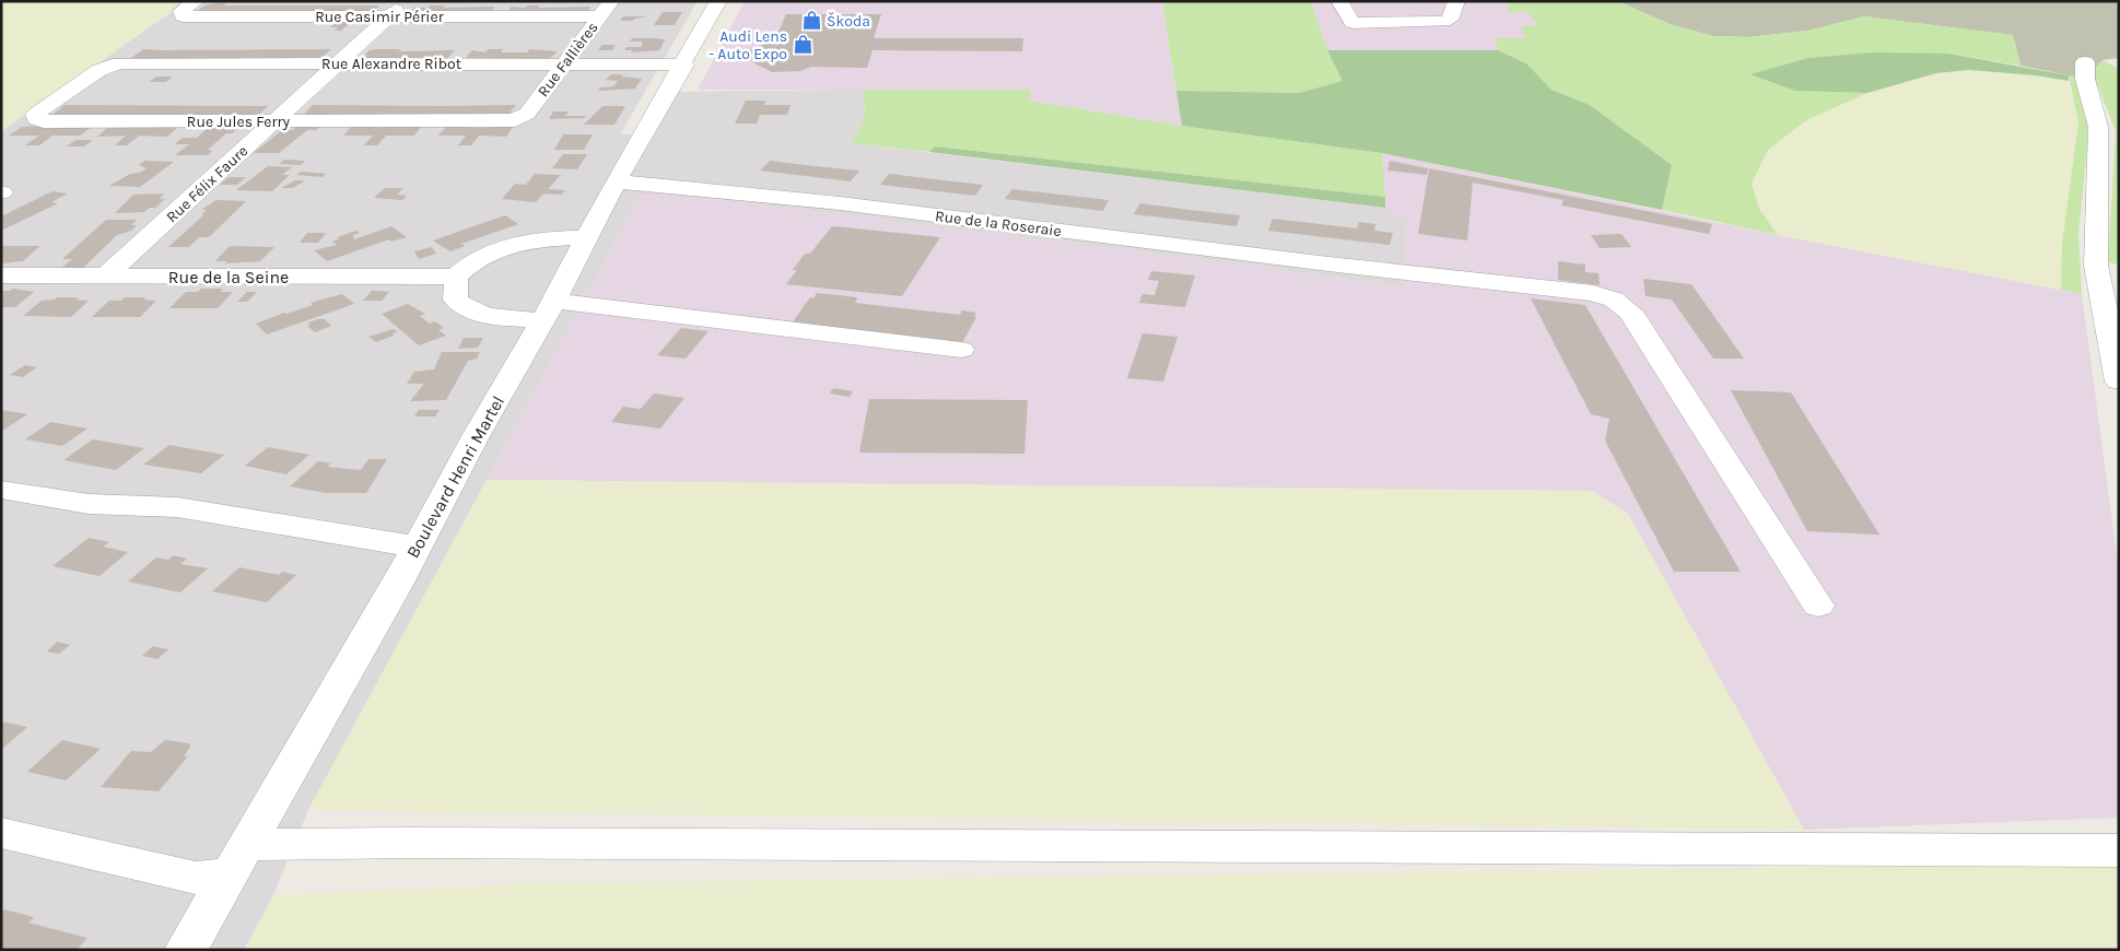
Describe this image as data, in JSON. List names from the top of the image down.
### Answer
{
  "streets": {
    "street": [
      "Rue Casimir Périer",
      "Rue Fallières",
      "Rue Alexandre Ribot",
      "Rue Jules Ferry",
      "Rue Félix Faure",
      "Rue de la Roseraie",
      "Rue de la Seine",
      "Boulevard Henri Martel"
    ]
  },
  "crossings": [
    ["Rue Casimir Périer", "Rue Fallières"],
    ["Rue Casimir Périer", "Rue Félix Faure"],
    ["Rue Fallières", "Rue Alexandre Ribot"],
    ["Rue Fallières", "Rue Jules Ferry"],
    ["Rue Alexandre Ribot", "Rue Jules Ferry"],
    ["Rue Alexandre Ribot", "Rue Félix Faure"],
    ["Rue Alexandre Ribot", "Boulevard Henri Martel"],
    ["Rue Jules Ferry", "Rue Félix Faure"],
    ["Rue Félix Faure", "Rue de la Seine"],
    ["Rue de la Roseraie", "Boulevard Henri Martel"]
  ],
  "places": {
    "shop": ["Škoda", "Audi Lens - Auto Expo"]
  }
}
